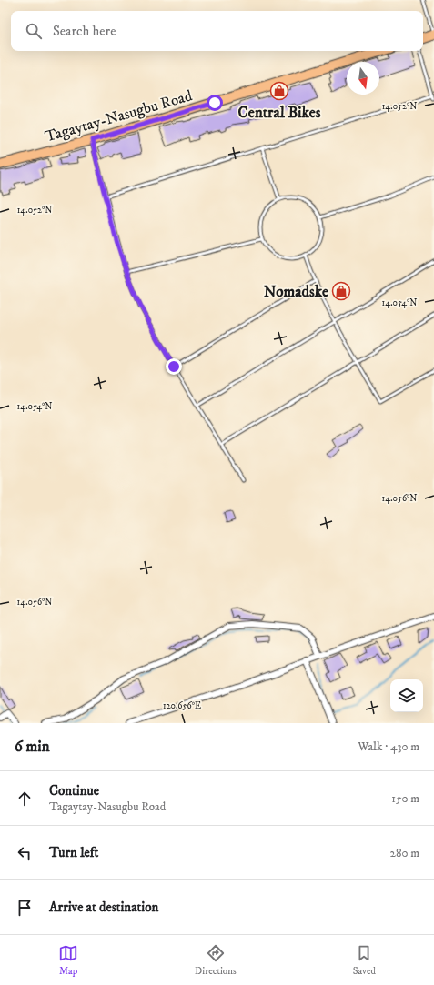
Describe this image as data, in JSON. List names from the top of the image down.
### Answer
{
  "streets": {
    "main road": ["Tagaytay-Nasugbu Road"]
  },
  "places": {
    "shop": ["Central Bikes", "Nomadske"]
  },
  "north": "bottom",
  "page": {
    "search": "Search here",
    "heading": ["6 min", "Walk · 430 m"],
    "list": [
      ["Continue", "Tagaytay-Nasugbu Road", "150 m"],
      ["Turn left", "280 m"],
      "Arrive at destination"
    ],
    "nav": ["Map", "Directions", "Saved"]
  },
  "coordinates": [
    "14.052°N",
    "14.054°N",
    "14.056°N",
    "120.656°E"
  ]
}
